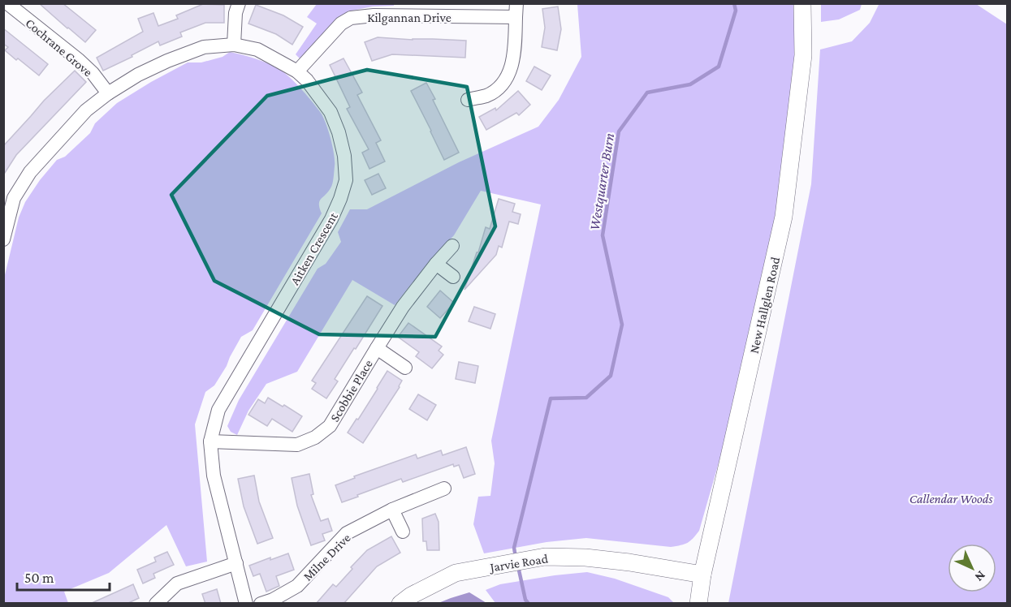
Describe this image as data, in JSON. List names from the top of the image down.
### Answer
{
  "streets": {
    "street": [
      "Kilgannan Drive",
      "Cochrane Grove",
      "Aitken Crescent",
      "New Hallglen Road",
      "Scobbie Place",
      "Milne Drive",
      "Jarvie Road"
    ]
  },
  "crossings": [
    ["Kilgannan Drive", "Aitken Crescent"],
    ["Cochrane Grove", "Aitken Crescent"],
    ["Aitken Crescent", "Scobbie Place"],
    ["New Hallglen Road", "Jarvie Road"]
  ],
  "water": ["Westquarter Burn"],
  "parks": ["Callendar Woods"],
  "scale_bar": "50 m",
  "north": "bottom right"
}
